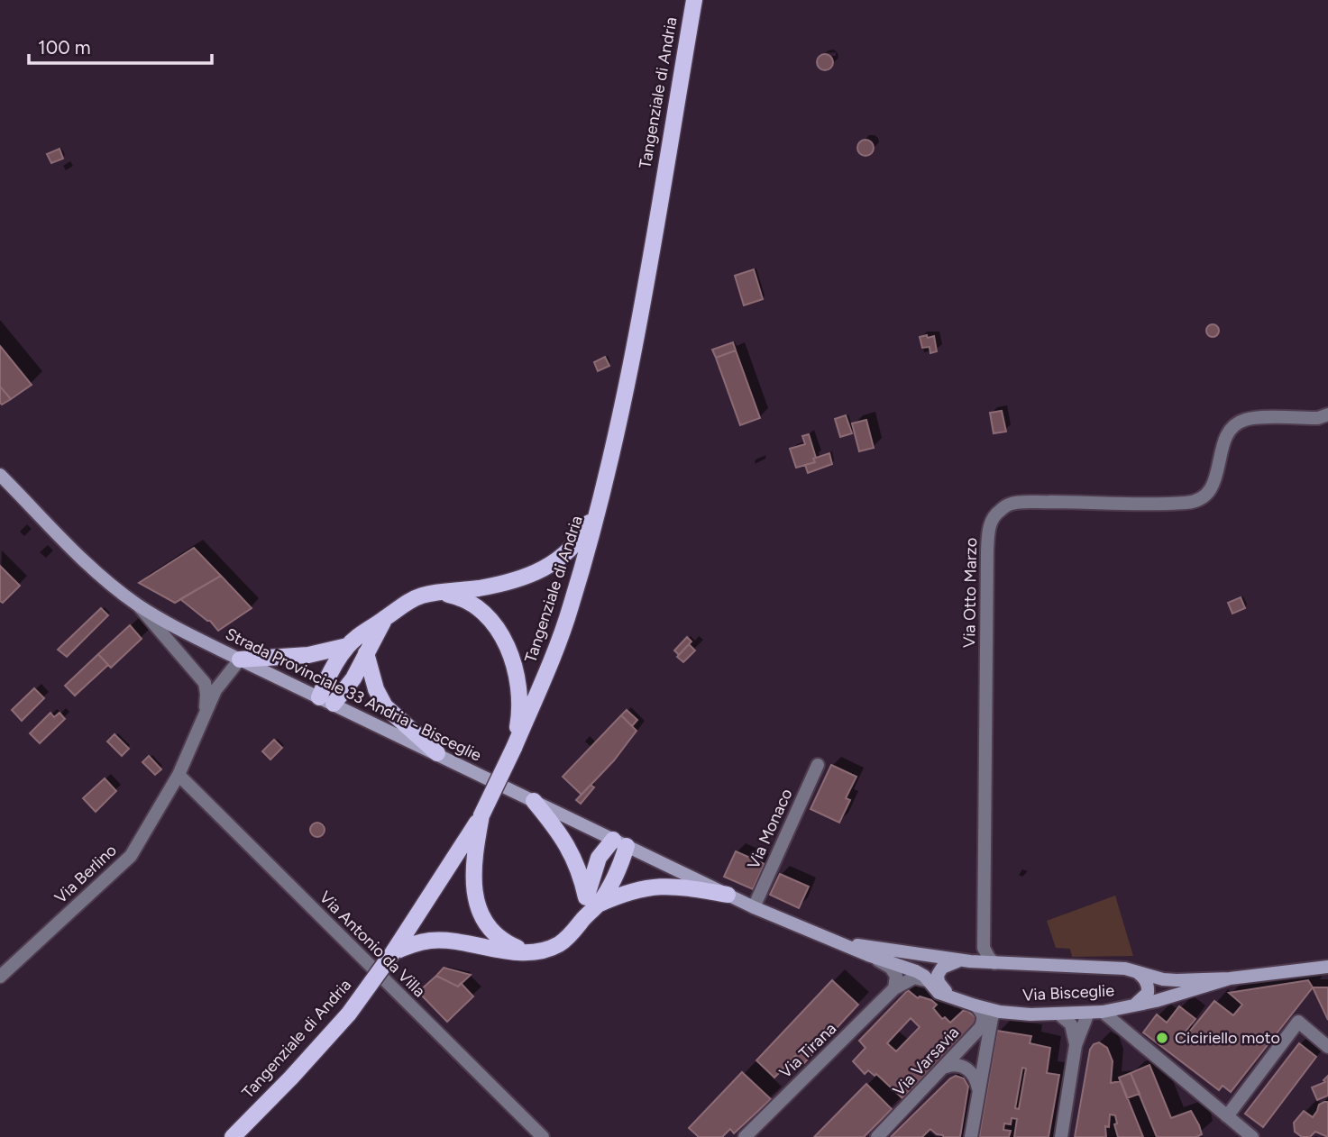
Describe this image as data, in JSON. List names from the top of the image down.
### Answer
{
  "streets": {
    "main road": ["Tangenziale di Andria", "Strada Provinciale 33 Andria - Bisceglie", "Via Bisceglie"],
    "street": [
      "Via Otto Marzo",
      "Via Monaco",
      "Via Berlino",
      "Via Antonio da Villa",
      "Via Tirana",
      "Via Varsavia"
    ]
  },
  "crossings": [
    ["Strada Provinciale 33 Andria - Bisceglie", "Via Berlino"],
    ["Strada Provinciale 33 Andria - Bisceglie", "Via Bisceglie"],
    ["Via Monaco", "Via Bisceglie"],
    ["Via Berlino", "Via Antonio da Villa"],
    ["Via Bisceglie", "Via Tirana"],
    ["Via Bisceglie", "Via Varsavia"]
  ],
  "places": ["Ciciriello moto"],
  "scale_bar": "100 m"
}
